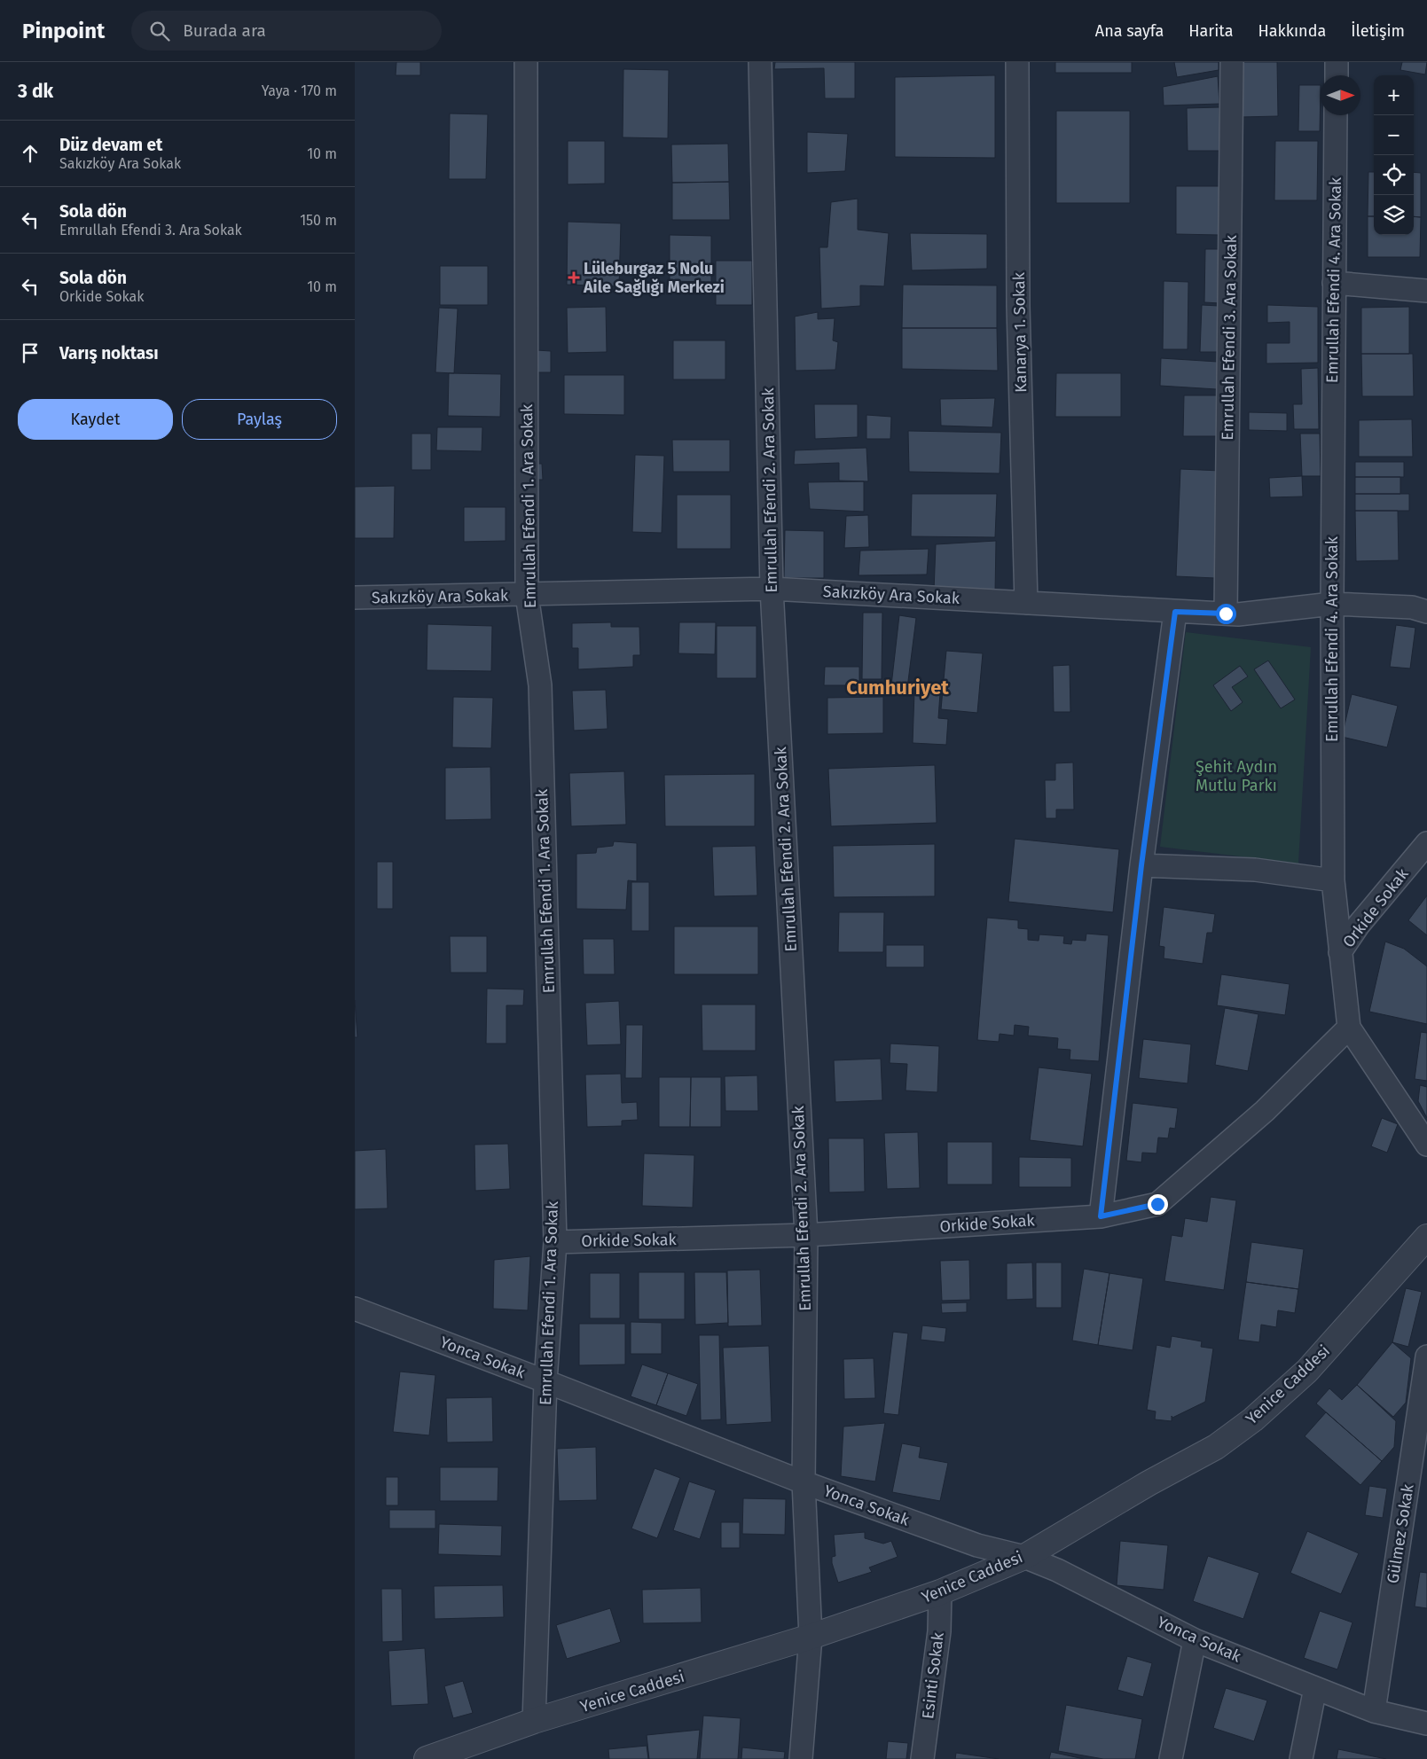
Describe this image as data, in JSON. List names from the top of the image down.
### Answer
{
  "streets": {
    "street": [
      "Emrullah Efendi 4. Ara Sokak",
      "Kanarya 1. Sokak",
      "Emrullah Efendi 3. Ara Sokak",
      "Emrullah Efendi 2. Ara Sokak",
      "Emrullah Efendi 1. Ara Sokak",
      "Sakızköy Ara Sokak",
      "Orkide Sokak",
      "Yonca Sokak",
      "Yenice Caddesi",
      "Gülmez Sokak",
      "Esinti Sokak"
    ]
  },
  "crossings": [
    ["Emrullah Efendi 4. Ara Sokak", "Sakızköy Ara Sokak"],
    ["Emrullah Efendi 4. Ara Sokak", "Orkide Sokak"],
    ["Kanarya 1. Sokak", "Sakızköy Ara Sokak"],
    ["Emrullah Efendi 3. Ara Sokak", "Sakızköy Ara Sokak"],
    ["Emrullah Efendi 2. Ara Sokak", "Sakızköy Ara Sokak"],
    ["Emrullah Efendi 2. Ara Sokak", "Orkide Sokak"],
    ["Emrullah Efendi 2. Ara Sokak", "Yonca Sokak"],
    ["Emrullah Efendi 2. Ara Sokak", "Yenice Caddesi"],
    ["Emrullah Efendi 1. Ara Sokak", "Sakızköy Ara Sokak"],
    ["Emrullah Efendi 1. Ara Sokak", "Orkide Sokak"],
    ["Emrullah Efendi 1. Ara Sokak", "Yonca Sokak"],
    ["Emrullah Efendi 1. Ara Sokak", "Yenice Caddesi"],
    ["Yonca Sokak", "Yenice Caddesi"],
    ["Yonca Sokak", "Gülmez Sokak"],
    ["Yenice Caddesi", "Esinti Sokak"]
  ],
  "districts": ["Cumhuriyet"],
  "parks": ["Şehit Aydın Mutlu Parkı"],
  "places": {
    "health": ["Lüleburgaz 5 Nolu Aile Sağlığı Merkezi"]
  },
  "north": "right",
  "page": {
    "header": "Pinpoint",
    "search": "Burada ara",
    "nav": [
      "Ana sayfa",
      "Harita",
      "Hakkında",
      "İletişim"
    ],
    "heading": ["3 dk", "Yaya · 170 m"],
    "map_buttons": ["+", "−"],
    "list": [
      ["Düz devam et", "Sakızköy Ara Sokak", "10 m"],
      ["Sola dön", "Emrullah Efendi 3. Ara Sokak", "150 m"],
      ["Sola dön", "Orkide Sokak", "10 m"],
      "Varış noktası"
    ],
    "buttons": ["Kaydet", "Paylaş"]
  }
}
